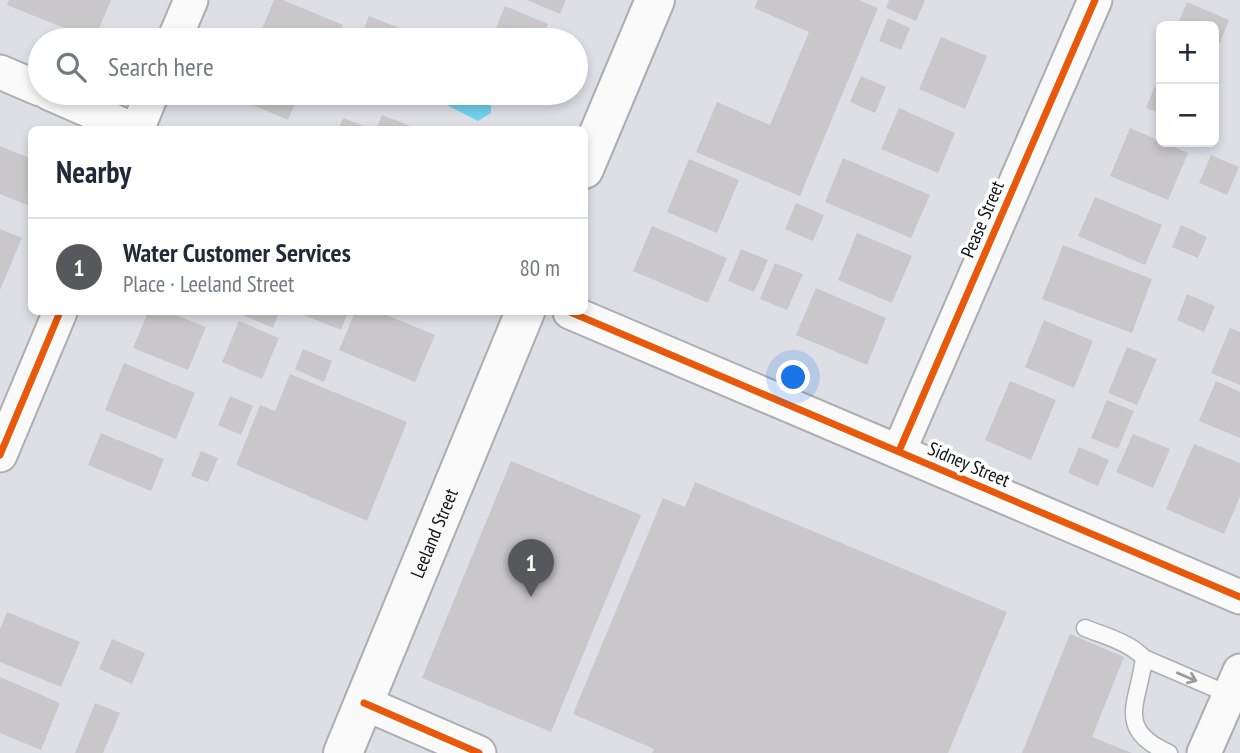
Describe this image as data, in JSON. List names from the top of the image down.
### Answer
{
  "streets": {
    "main road": ["Leeland Street"],
    "street": ["Pease Street", "Sidney Street"]
  },
  "crossings": [
    ["Pease Street", "Sidney Street"]
  ],
  "page": {
    "map_buttons": ["+", "−"],
    "search": "Search here",
    "heading": "Nearby",
    "list": [
      {
        "mark": "1",
        "name": "Water Customer Services",
        "note": "Place · Leeland Street",
        "value": "80 m"
      }
    ],
    "pins": "1"
  }
}
